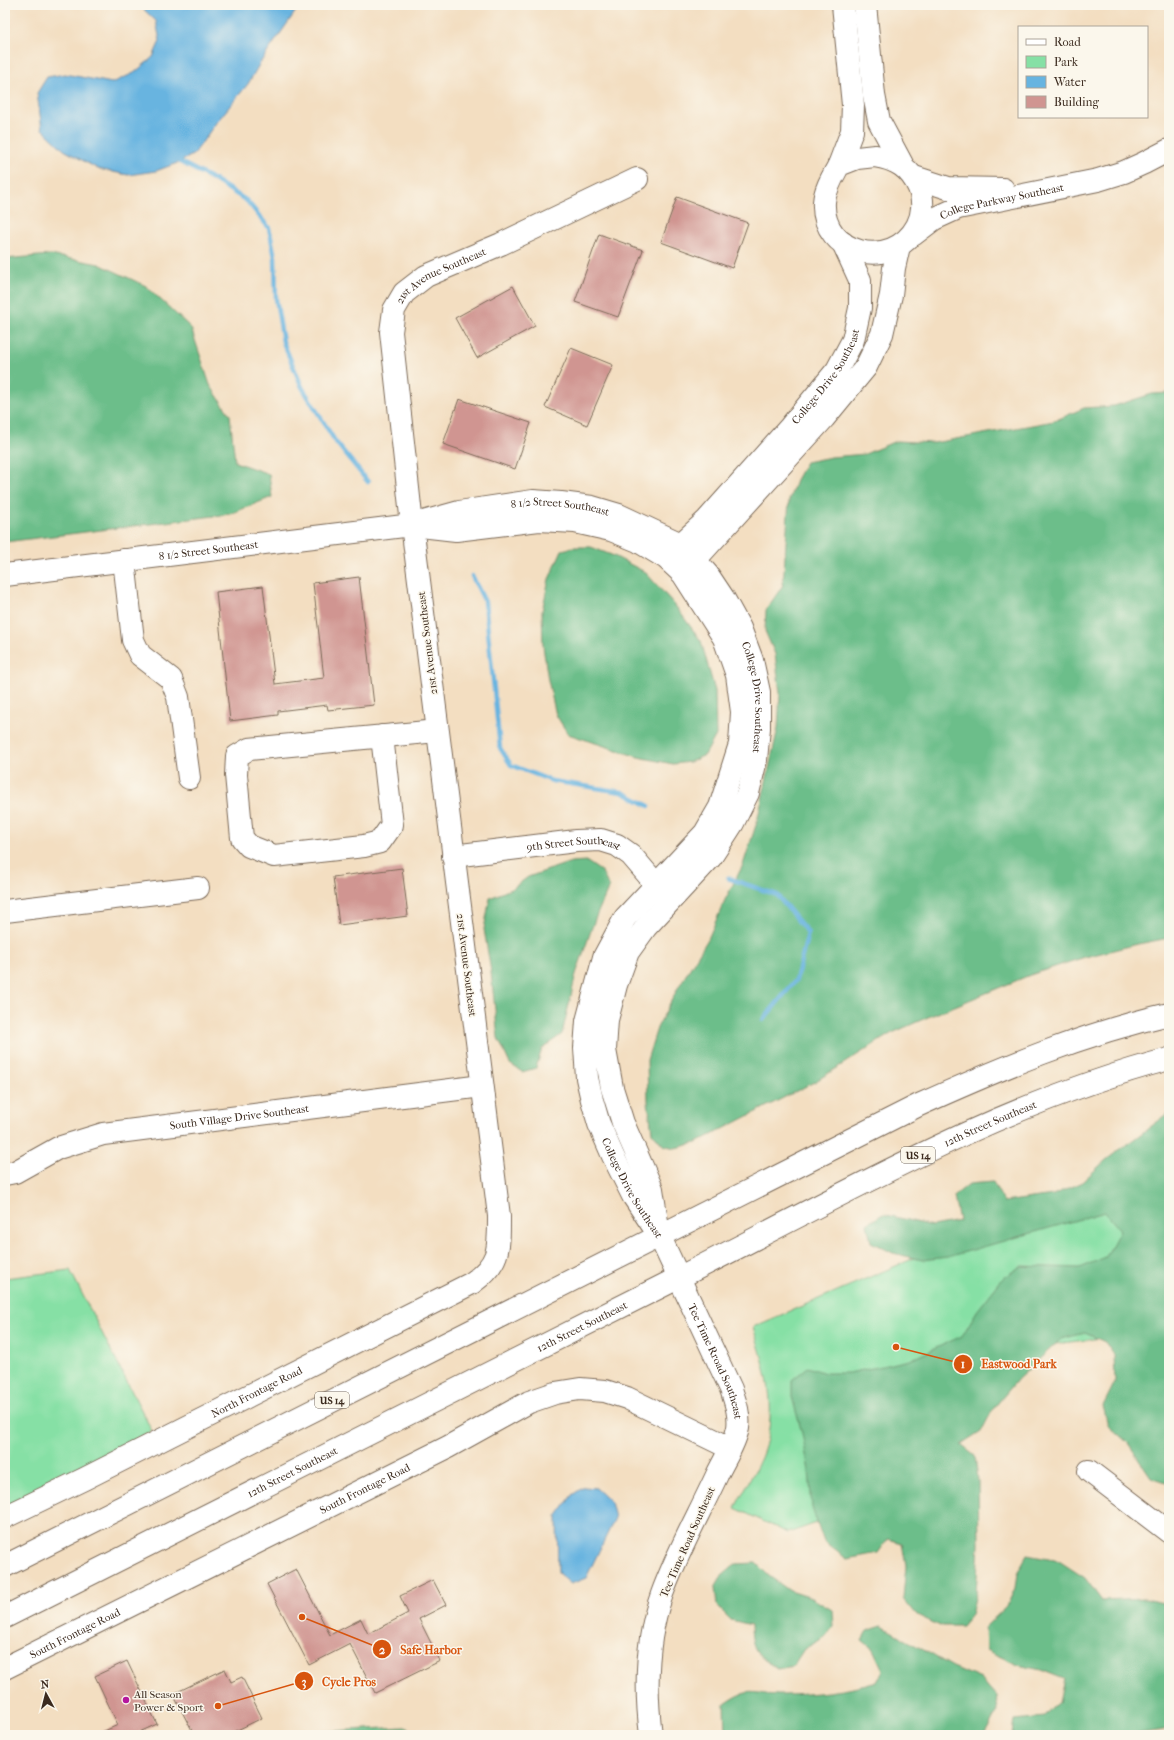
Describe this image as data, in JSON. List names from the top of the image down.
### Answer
{
  "streets": {
    "street": [
      "College Parkway Southeast",
      "21st Avenue Southeast",
      "College Drive Southeast",
      "8 1/2 Street Southeast",
      "9th Street Southeast",
      "South Village Drive Southeast",
      "12th Street Southeast",
      "US 14",
      "Tee Time Rroad Southeast",
      "North Frontage Road",
      "South Frontage Road",
      "Tee Time Road Southeast"
    ]
  },
  "crossings": [
    ["College Parkway Southeast", "College Drive Southeast"],
    ["21st Avenue Southeast", "8 1/2 Street Southeast"],
    ["21st Avenue Southeast", "9th Street Southeast"],
    ["21st Avenue Southeast", "South Village Drive Southeast"],
    ["21st Avenue Southeast", "North Frontage Road"],
    ["College Drive Southeast", "8 1/2 Street Southeast"],
    ["College Drive Southeast", "9th Street Southeast"],
    ["College Drive Southeast", "US 14"],
    ["12th Street Southeast", "Tee Time Rroad Southeast"],
    ["Tee Time Rroad Southeast", "South Frontage Road"],
    ["Tee Time Rroad Southeast", "Tee Time Road Southeast"],
    ["South Frontage Road", "Tee Time Road Southeast"]
  ],
  "places": [
    "Eastwood Park",
    "Safe Harbor",
    "All Season Power & Sport",
    "Cycle Pros"
  ],
  "legend": [
    "Road",
    "Park",
    "Water",
    "Building"
  ],
  "north": "top"
}
